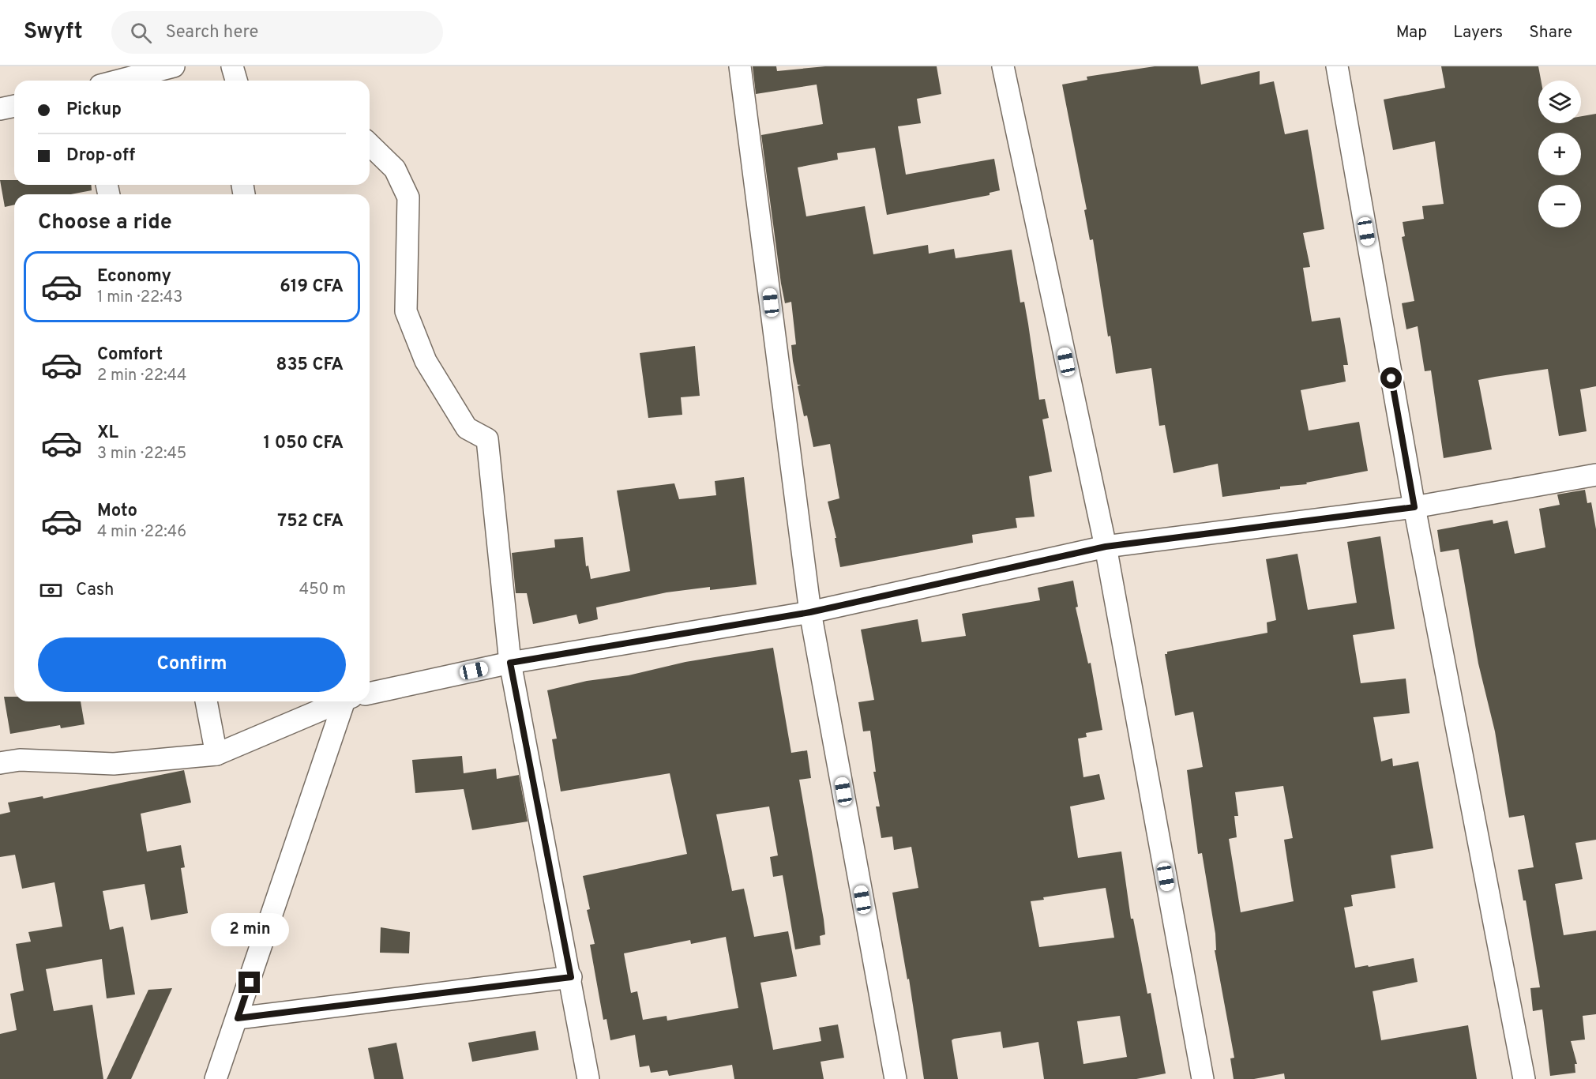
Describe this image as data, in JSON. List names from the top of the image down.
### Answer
{
  "page": {
    "header": "Swyft",
    "search": "Search here",
    "nav": ["Map", "Layers", "Share"],
    "map_buttons": ["+", "−"],
    "banner": ["Pickup", "Drop-off"],
    "heading": "Choose a ride",
    "list": [
      {
        "name": "Economy",
        "note": "1 min · 22:43",
        "value": "619 CFA"
      },
      {
        "name": "Comfort",
        "note": "2 min · 22:44",
        "value": "835 CFA"
      },
      {
        "name": "XL",
        "note": "3 min · 22:45",
        "value": "1 050 CFA"
      },
      {
        "name": "Moto",
        "note": "4 min · 22:46",
        "value": "752 CFA"
      }
    ],
    "pay": ["Cash", "450 m"],
    "buttons": "Confirm",
    "bubble": "2 min"
  }
}
